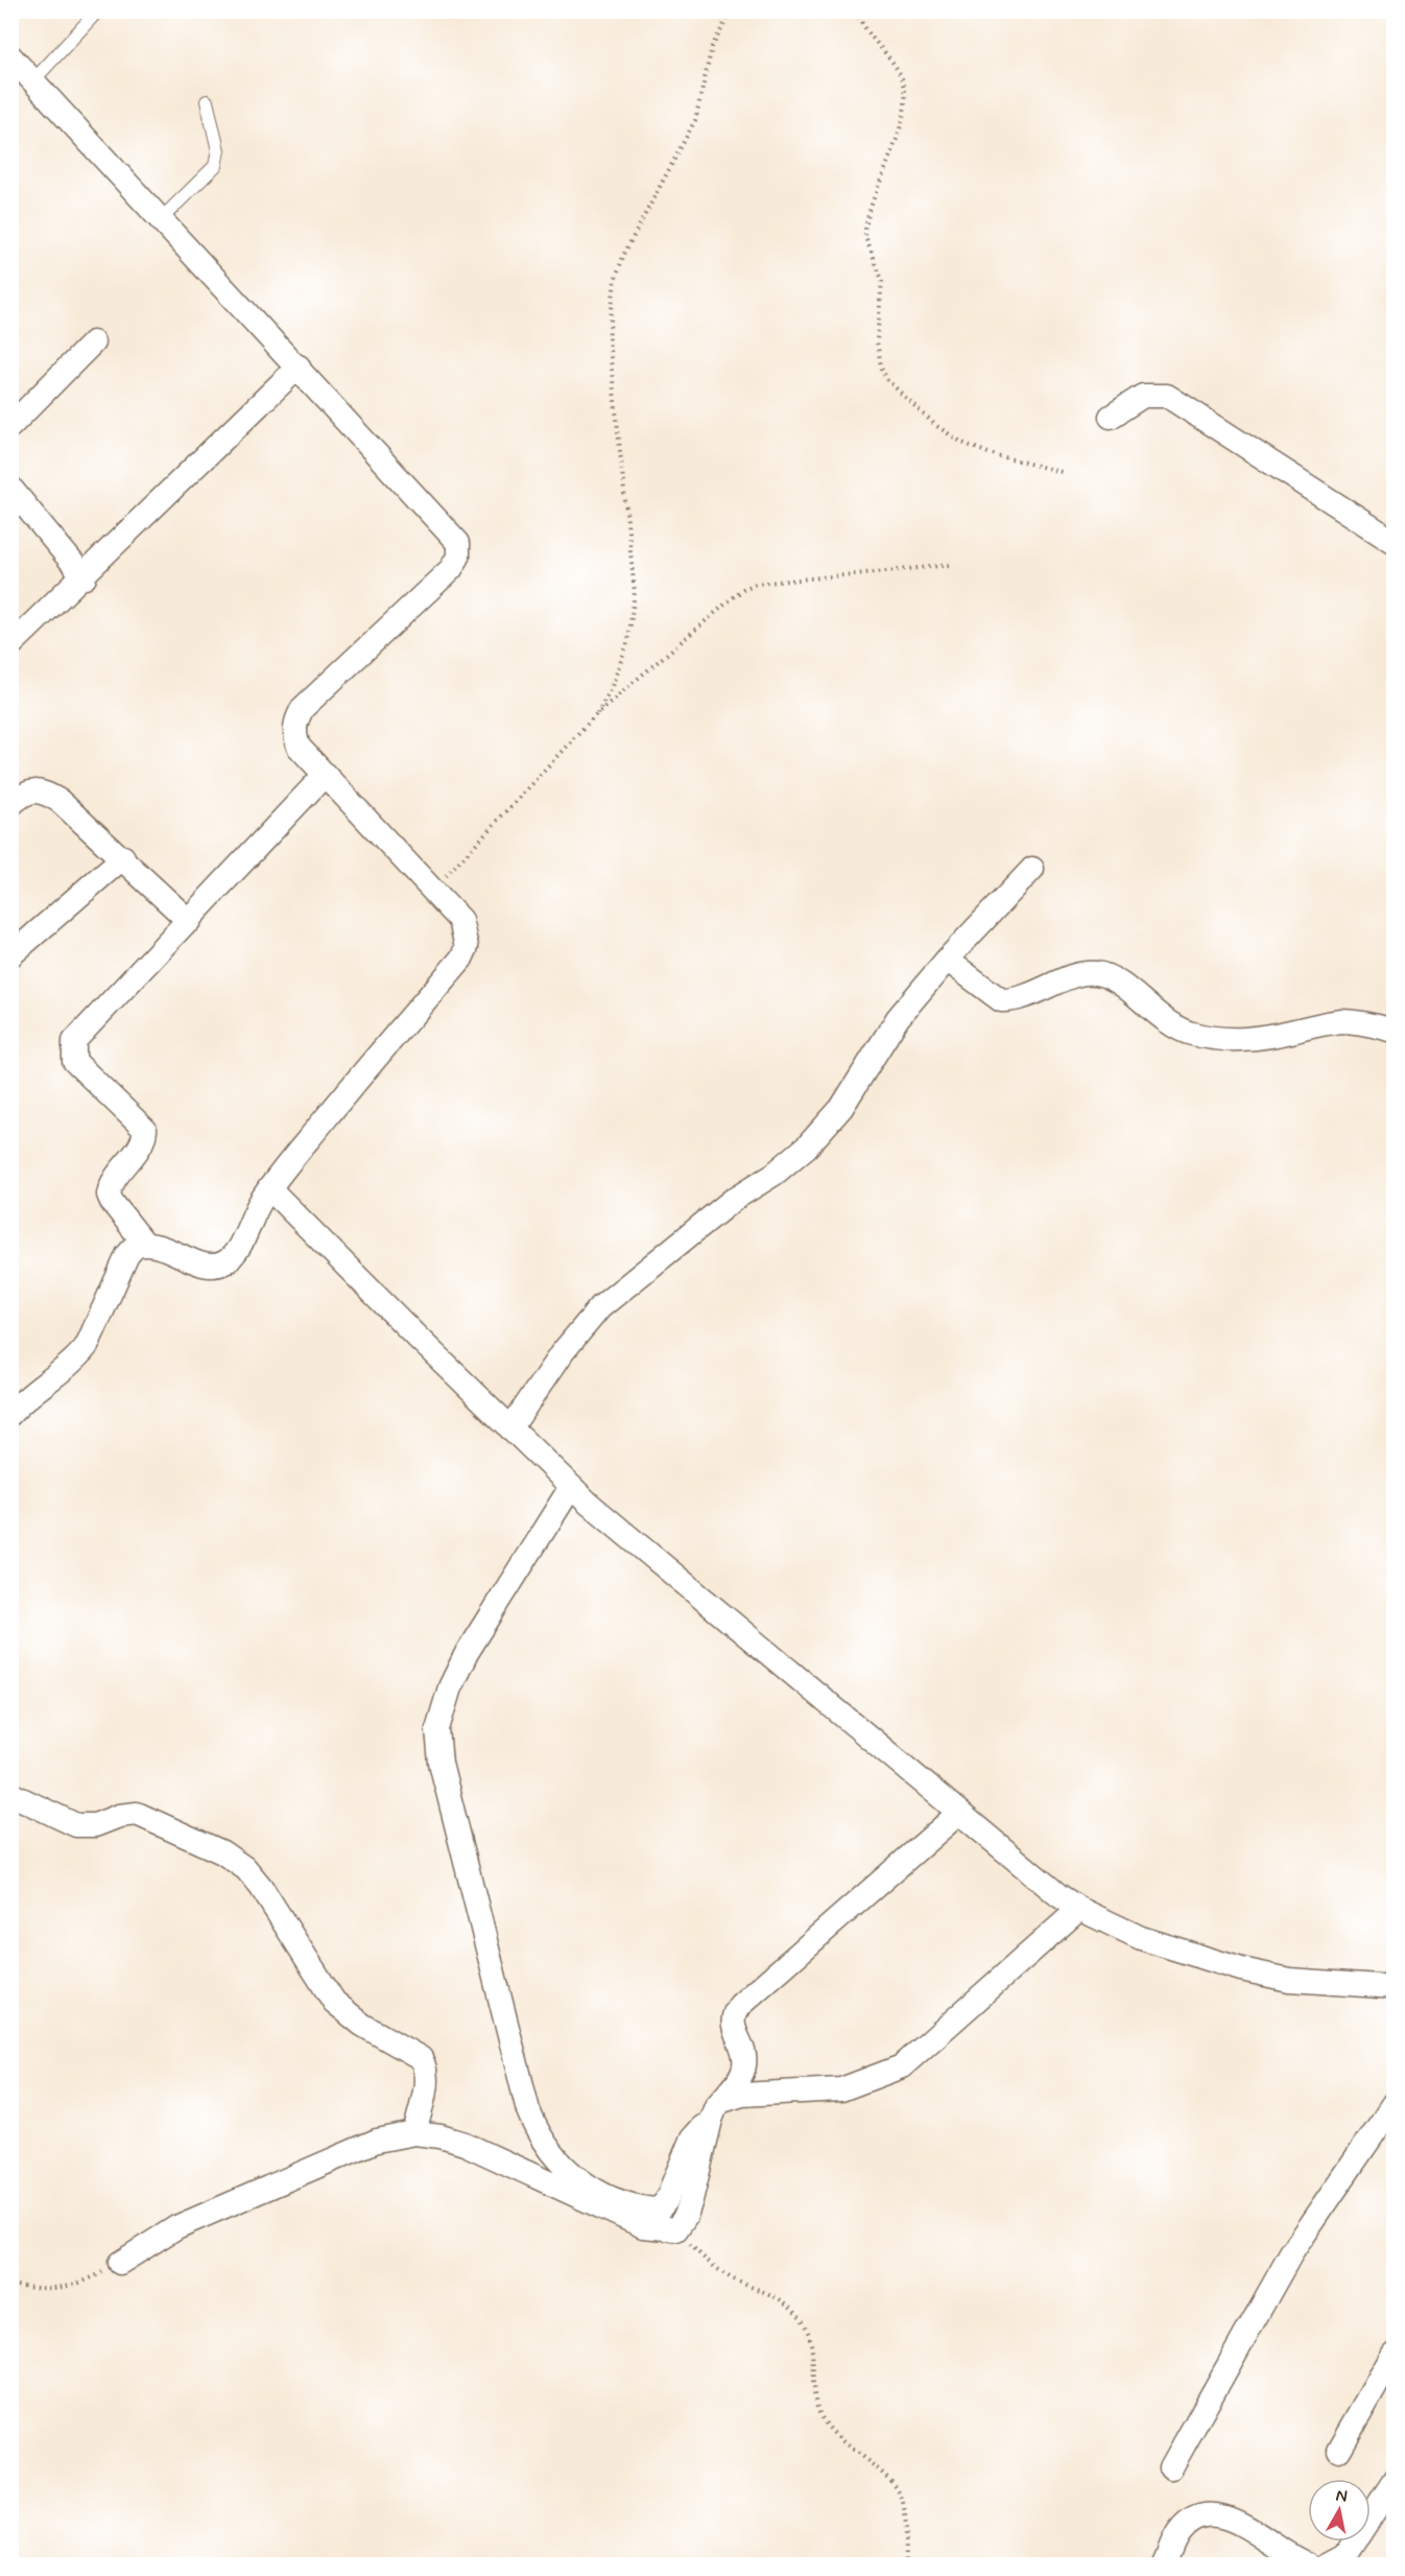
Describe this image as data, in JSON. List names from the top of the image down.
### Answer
{
  "north": "top"
}
